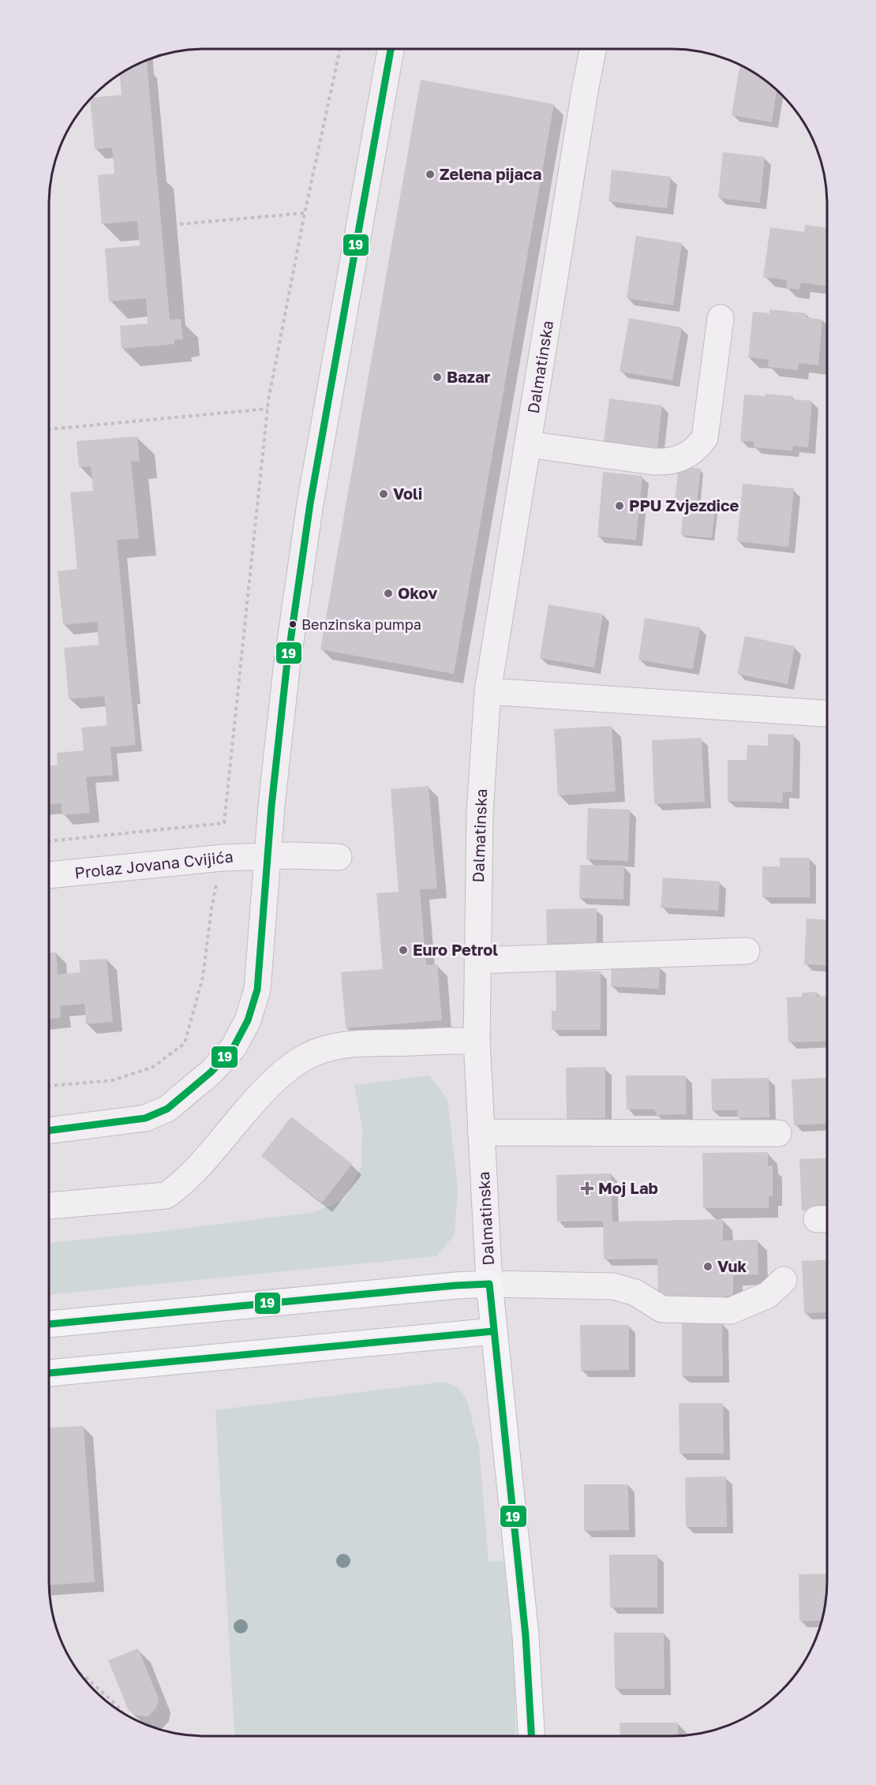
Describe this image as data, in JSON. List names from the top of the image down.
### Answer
{
  "streets": {
    "main road": ["Dalmatinska"],
    "street": ["Prolaz Jovana Cvijića"]
  },
  "places": {
    "other": [
      "Zelena pijaca",
      "Bazar",
      "Voli",
      "PPU Zvjezdice",
      "Okov",
      "Benzinska pumpa",
      "Euro Petrol",
      "Vuk"
    ],
    "health": ["Moj Lab"]
  },
  "lines": ["transit line 19"]
}
